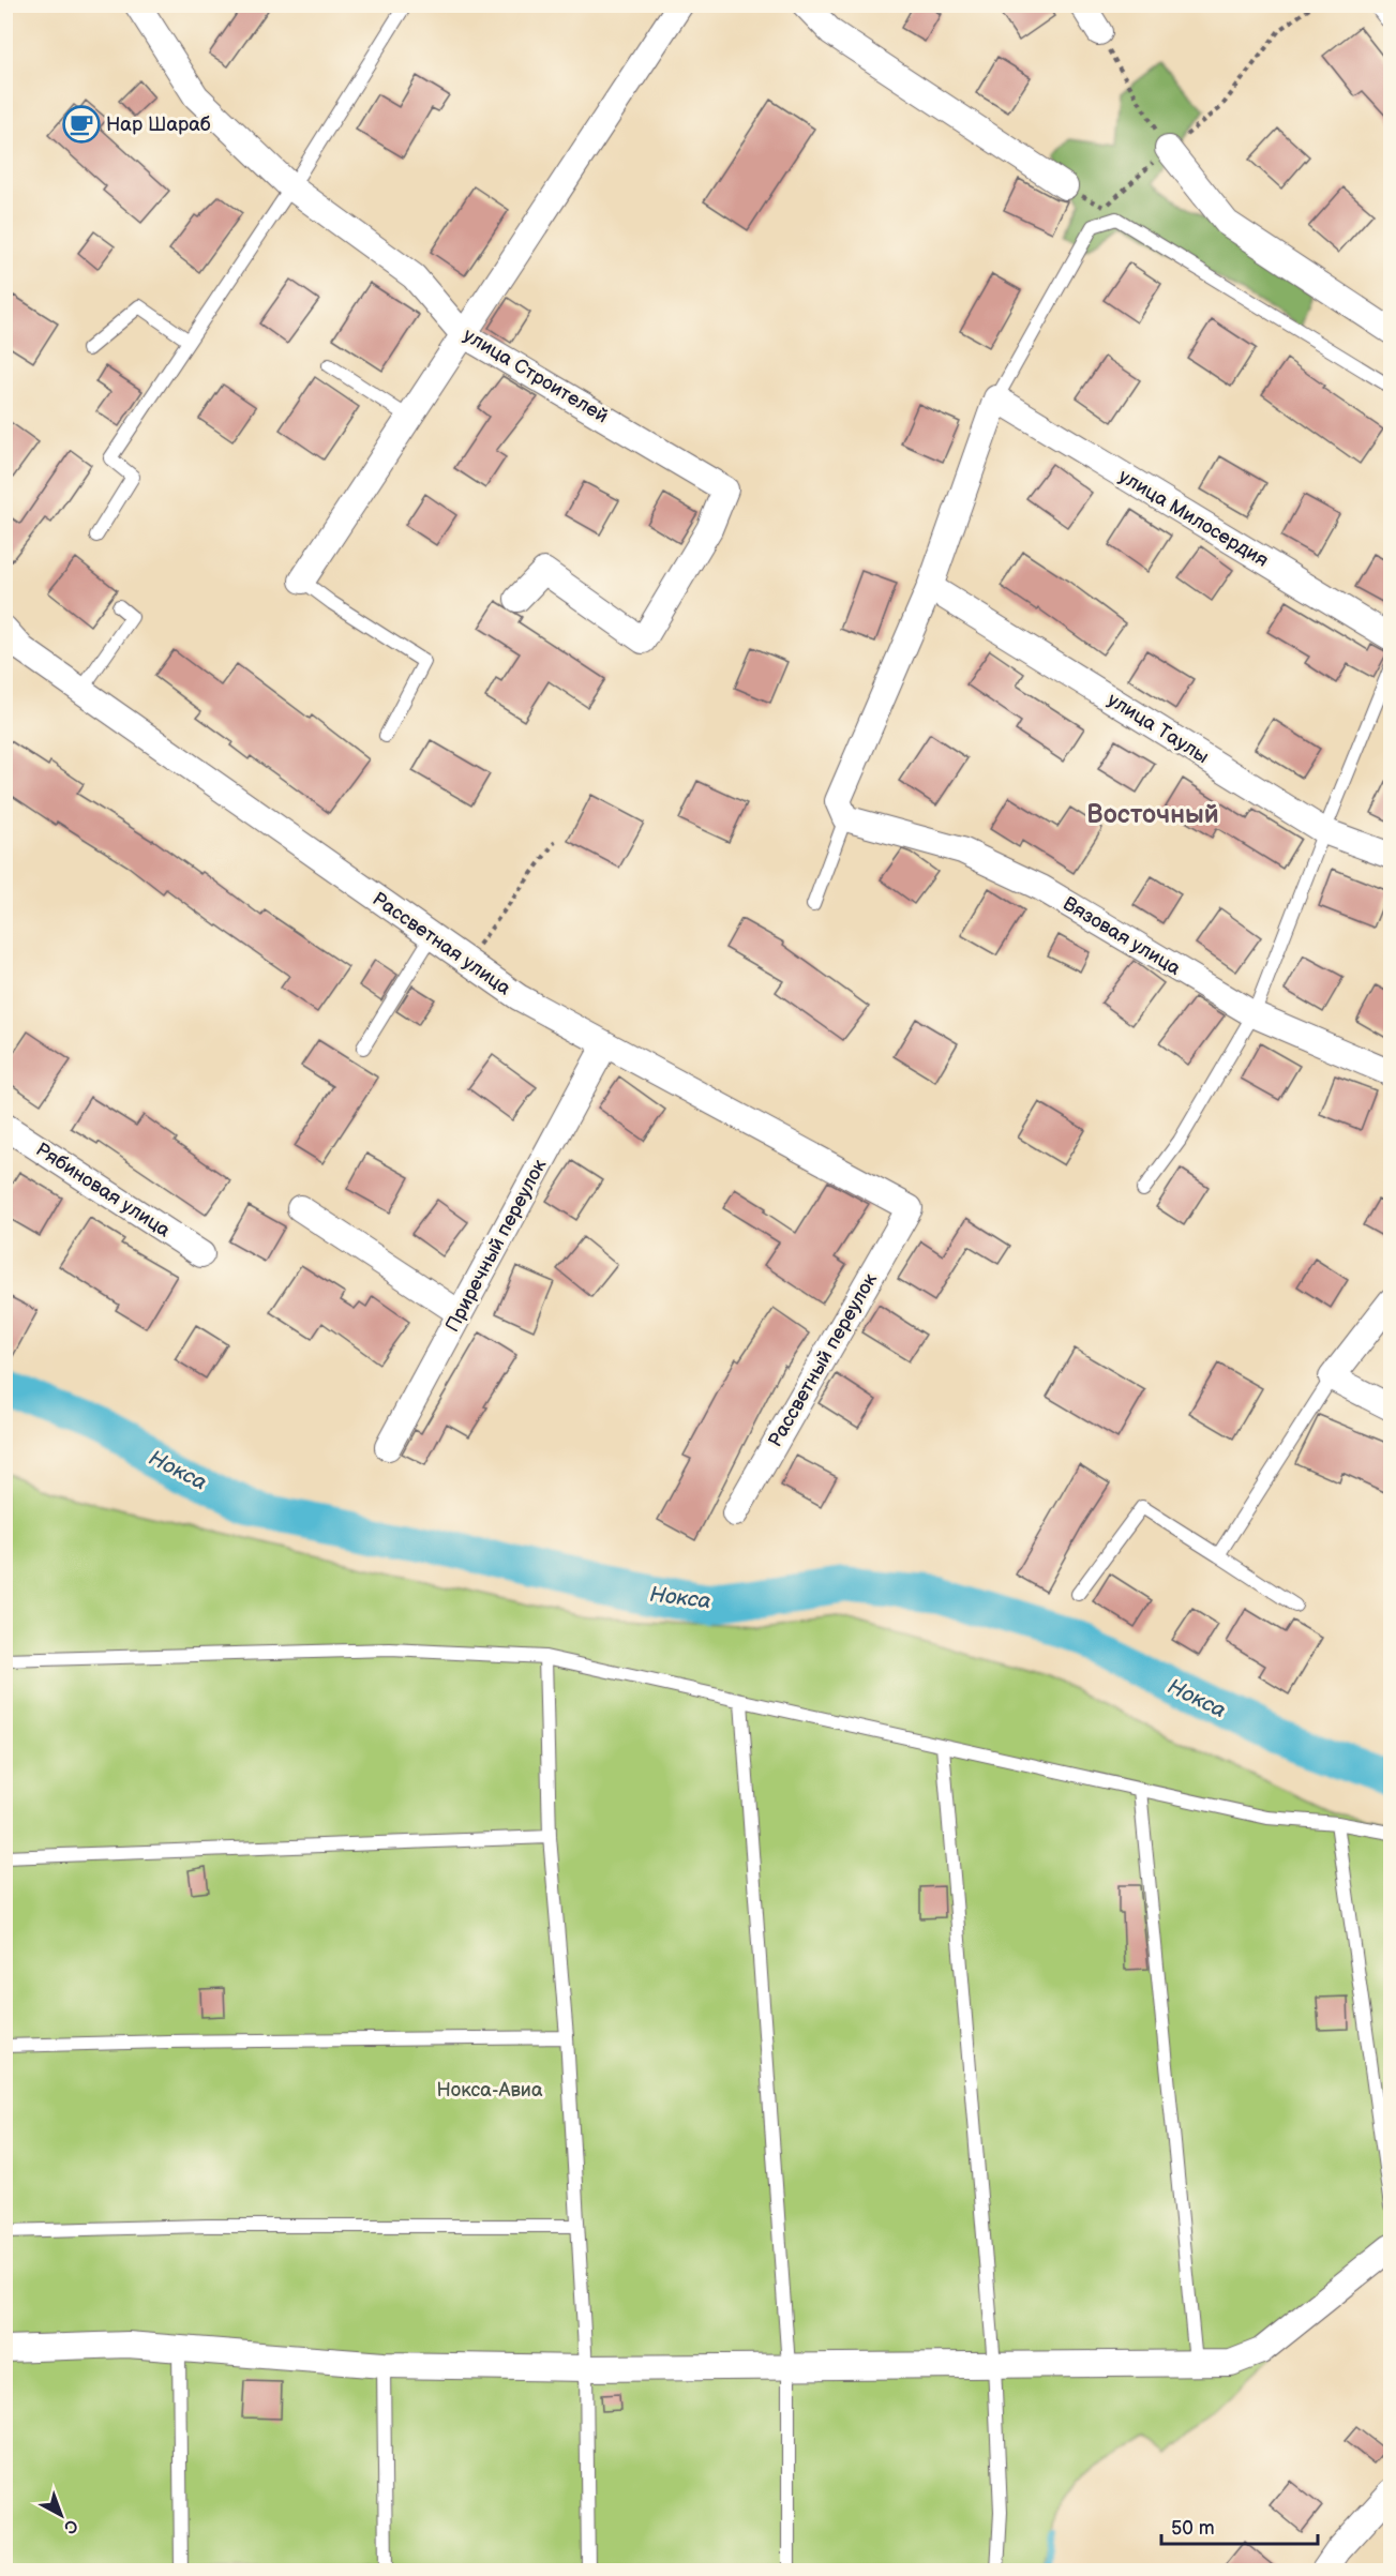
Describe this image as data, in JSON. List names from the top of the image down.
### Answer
{
  "streets": {
    "street": [
      "улица Строителей",
      "улица Милосердия",
      "улица Таулы",
      "Вязовая улица",
      "Рассветная улица",
      "Рябиновая улица",
      "Приречный переулок",
      "Рассветный переулок"
    ]
  },
  "crossings": [
    ["Рассветная улица", "Приречный переулок"],
    ["Рассветная улица", "Рассветный переулок"]
  ],
  "districts": ["Восточный"],
  "water": ["Нокса"],
  "parks": ["Нокса-Авиа"],
  "places": {
    "cafe": ["Нар Шараб"]
  },
  "scale_bar": "50 m",
  "north": "bottom right"
}
